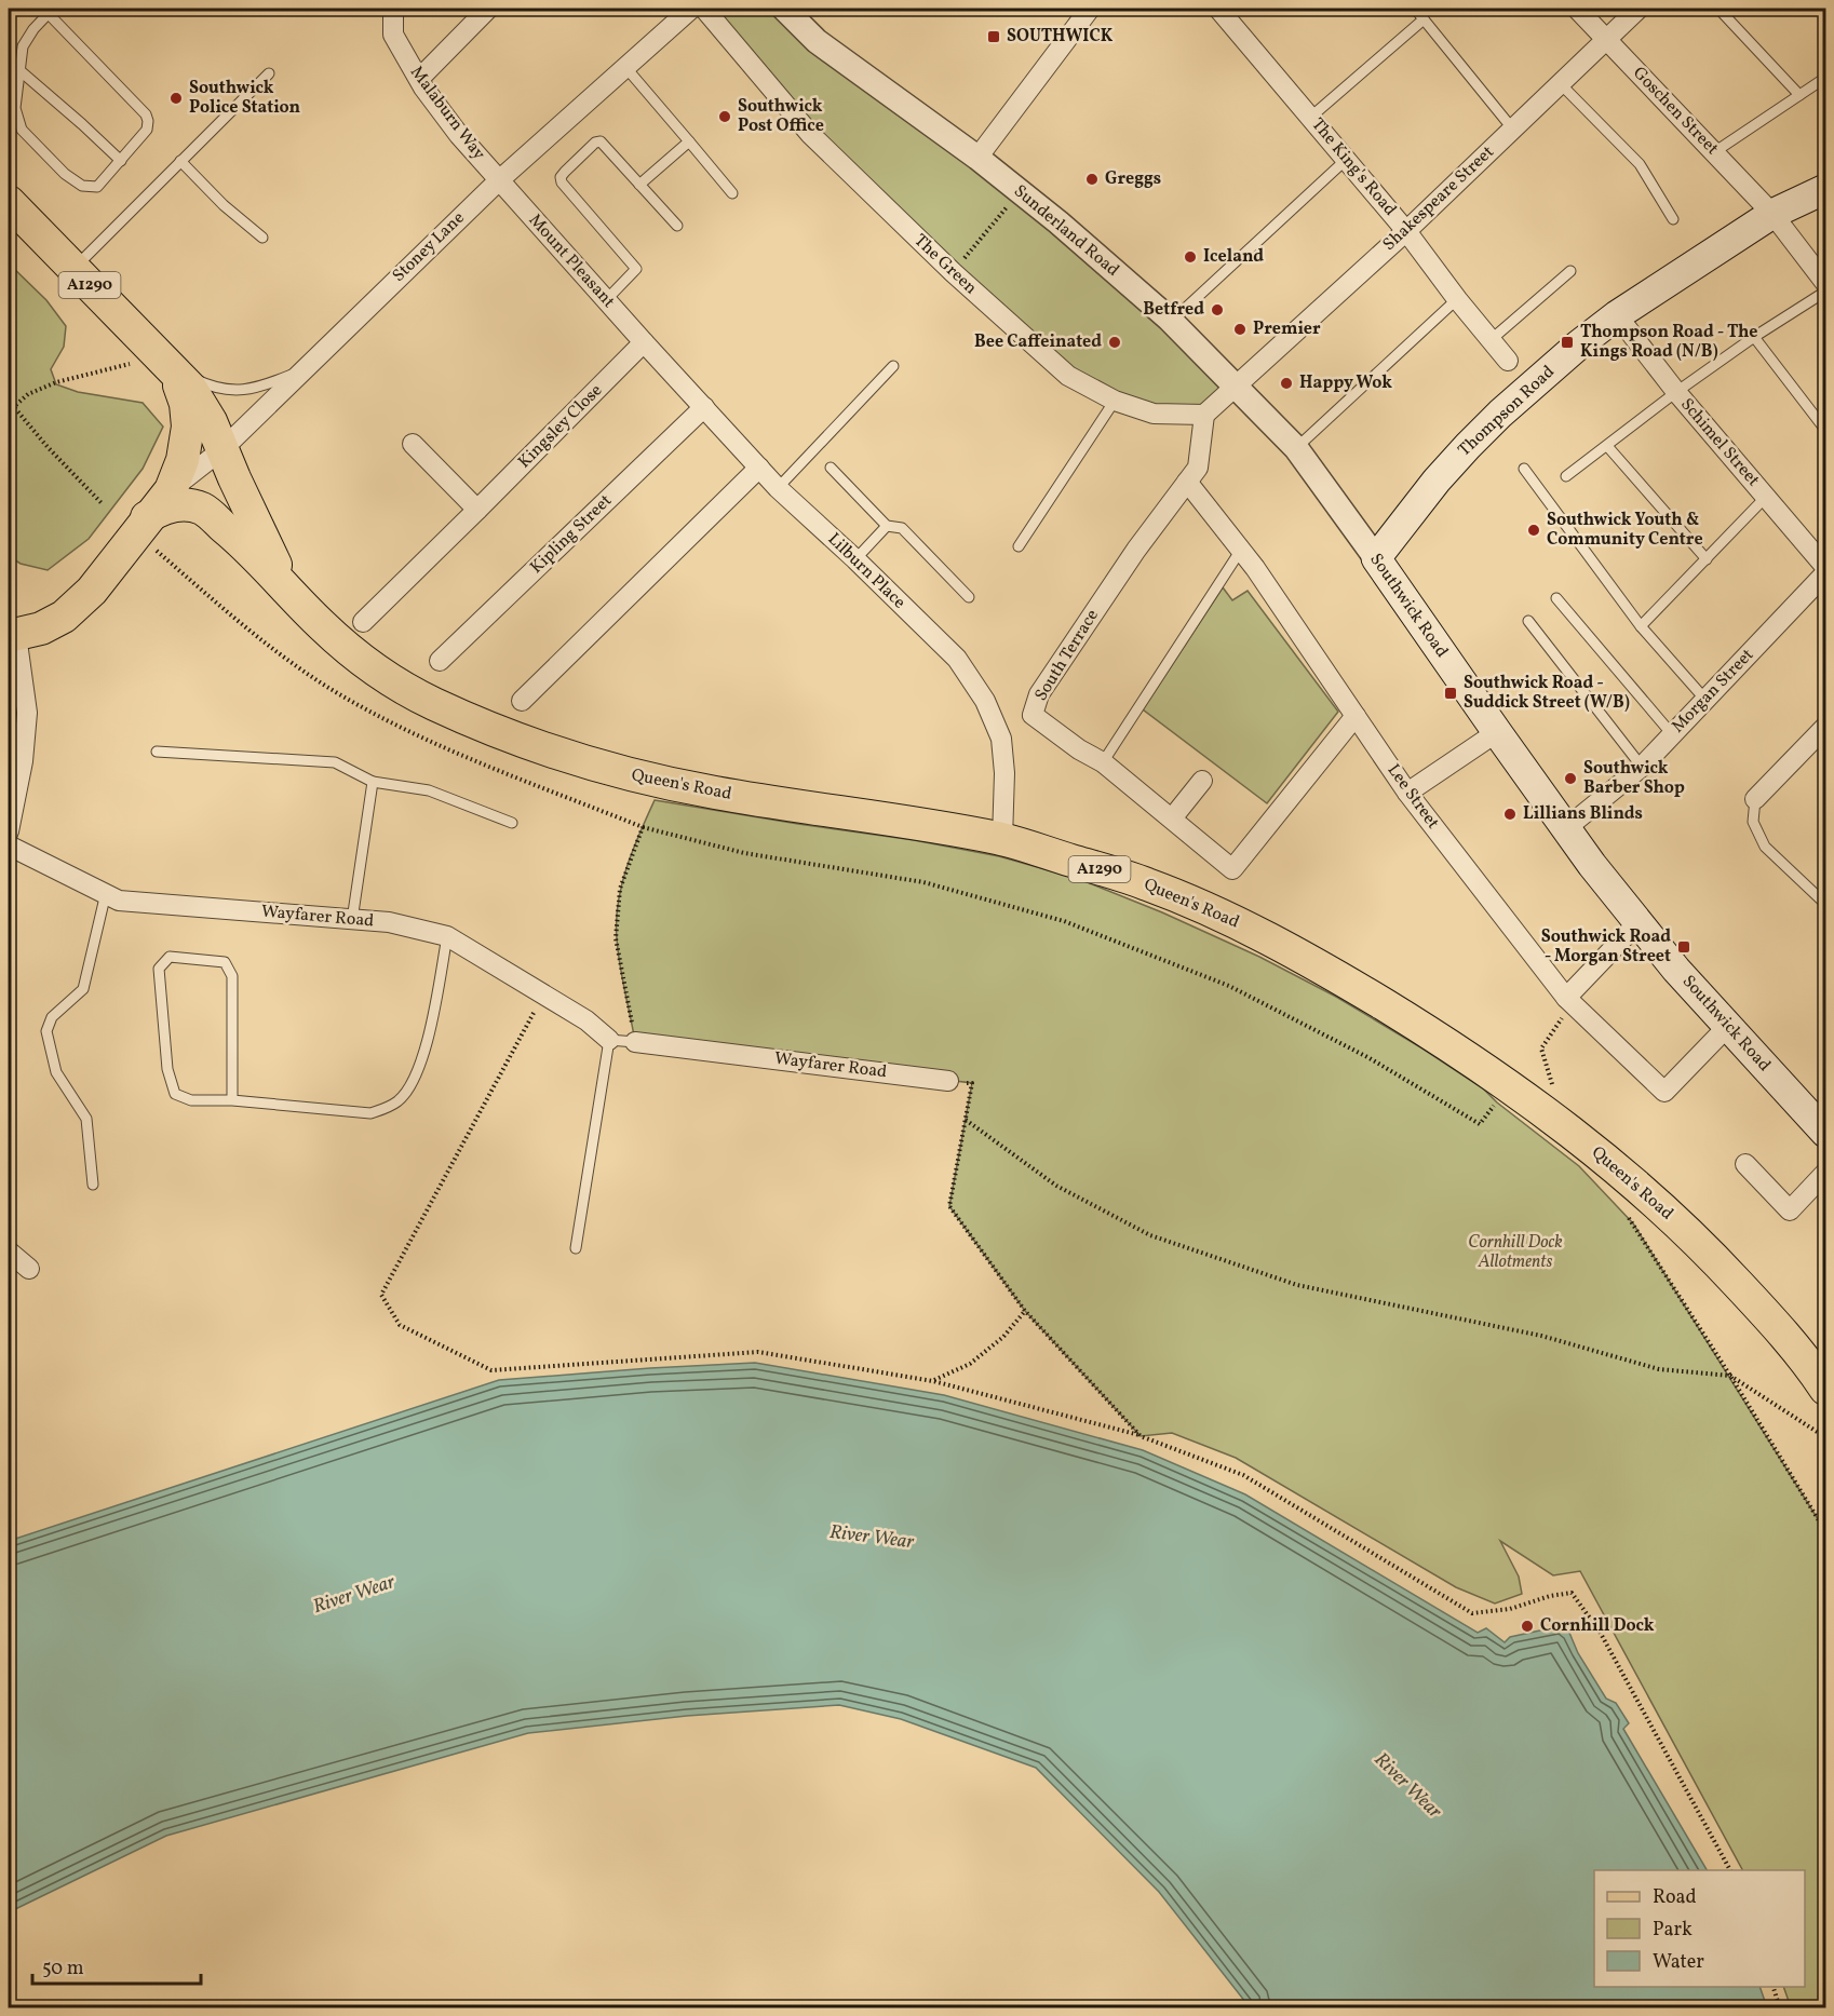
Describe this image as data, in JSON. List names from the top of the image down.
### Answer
{
  "streets": {
    "main road": [
      "A1290",
      "Thompson Road",
      "Southwick Road",
      "Queen's Road"
    ],
    "street": [
      "Goschen Street",
      "Malaburn Way",
      "The King's Road",
      "Shakespeare Street",
      "Sunderland Road",
      "Stoney Lane",
      "Mount Pleasant",
      "The Green",
      "Kingsley Close",
      "Schimel Street",
      "Kipling Street",
      "Lilburn Place",
      "South Terrace",
      "Morgan Street",
      "Lee Street",
      "Wayfarer Road"
    ]
  },
  "crossings": [
    ["Goschen Street", "Shakespeare Street"],
    ["Goschen Street", "Thompson Road"],
    ["Malaburn Way", "Stoney Lane"],
    ["Malaburn Way", "Mount Pleasant"],
    ["The King's Road", "Shakespeare Street"],
    ["Shakespeare Street", "Sunderland Road"],
    ["Shakespeare Street", "Southwick Road"],
    ["Sunderland Road", "Southwick Road"],
    ["Stoney Lane", "Mount Pleasant"],
    ["Stoney Lane", "A1290"],
    ["Mount Pleasant", "Kingsley Close"],
    ["Mount Pleasant", "Lilburn Place"],
    ["The Green", "South Terrace"],
    ["A1290", "Queen's Road"],
    ["Thompson Road", "Schimel Street"],
    ["Thompson Road", "Southwick Road"],
    ["Kingsley Close", "Lilburn Place"],
    ["Kipling Street", "Lilburn Place"],
    ["Lilburn Place", "Queen's Road"],
    ["Southwick Road", "Morgan Street"],
    ["Southwick Road", "Lee Street"],
    ["South Terrace", "Lee Street"]
  ],
  "water": ["River Wear"],
  "parks": ["Cornhill Dock Allotments"],
  "places": {
    "transit": [
      "SOUTHWICK",
      "Thompson Road - The Kings Road (N/B)",
      "Southwick Road - Suddick Street (W/B)",
      "Southwick Road - Morgan Street"
    ],
    "other": [
      "Southwick Police Station",
      "Southwick Post Office",
      "Greggs",
      "Iceland",
      "Betfred",
      "Premier",
      "Bee Caffeinated",
      "Happy Wok",
      "Southwick Youth & Community Centre",
      "Southwick Barber Shop",
      "Lillians Blinds",
      "Cornhill Dock"
    ]
  },
  "legend": ["Road", "Park", "Water"],
  "scale_bar": "50 m"
}
